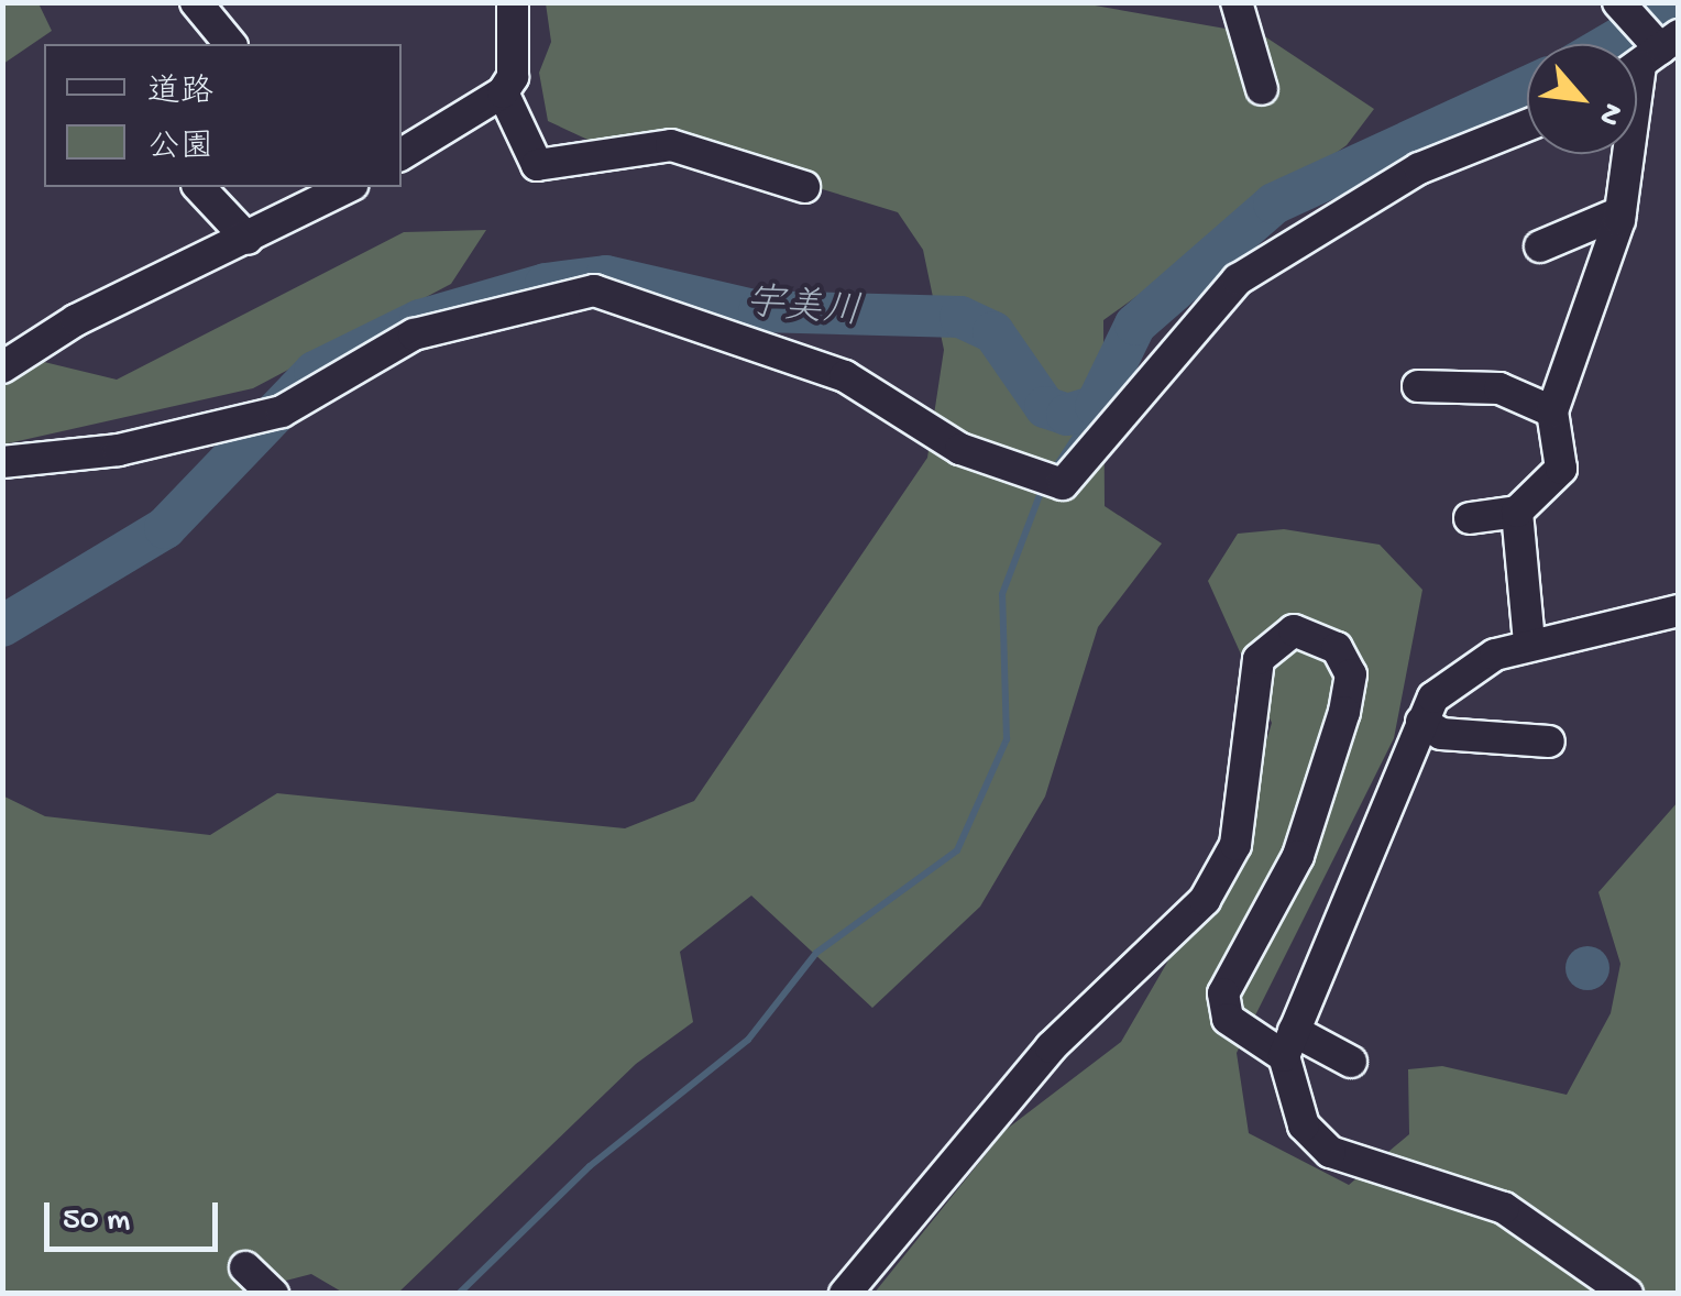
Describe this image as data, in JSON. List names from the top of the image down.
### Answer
{
  "water": ["宇美川"],
  "legend": ["道路", "公園"],
  "scale_bar": "50 m",
  "north": "bottom right"
}
